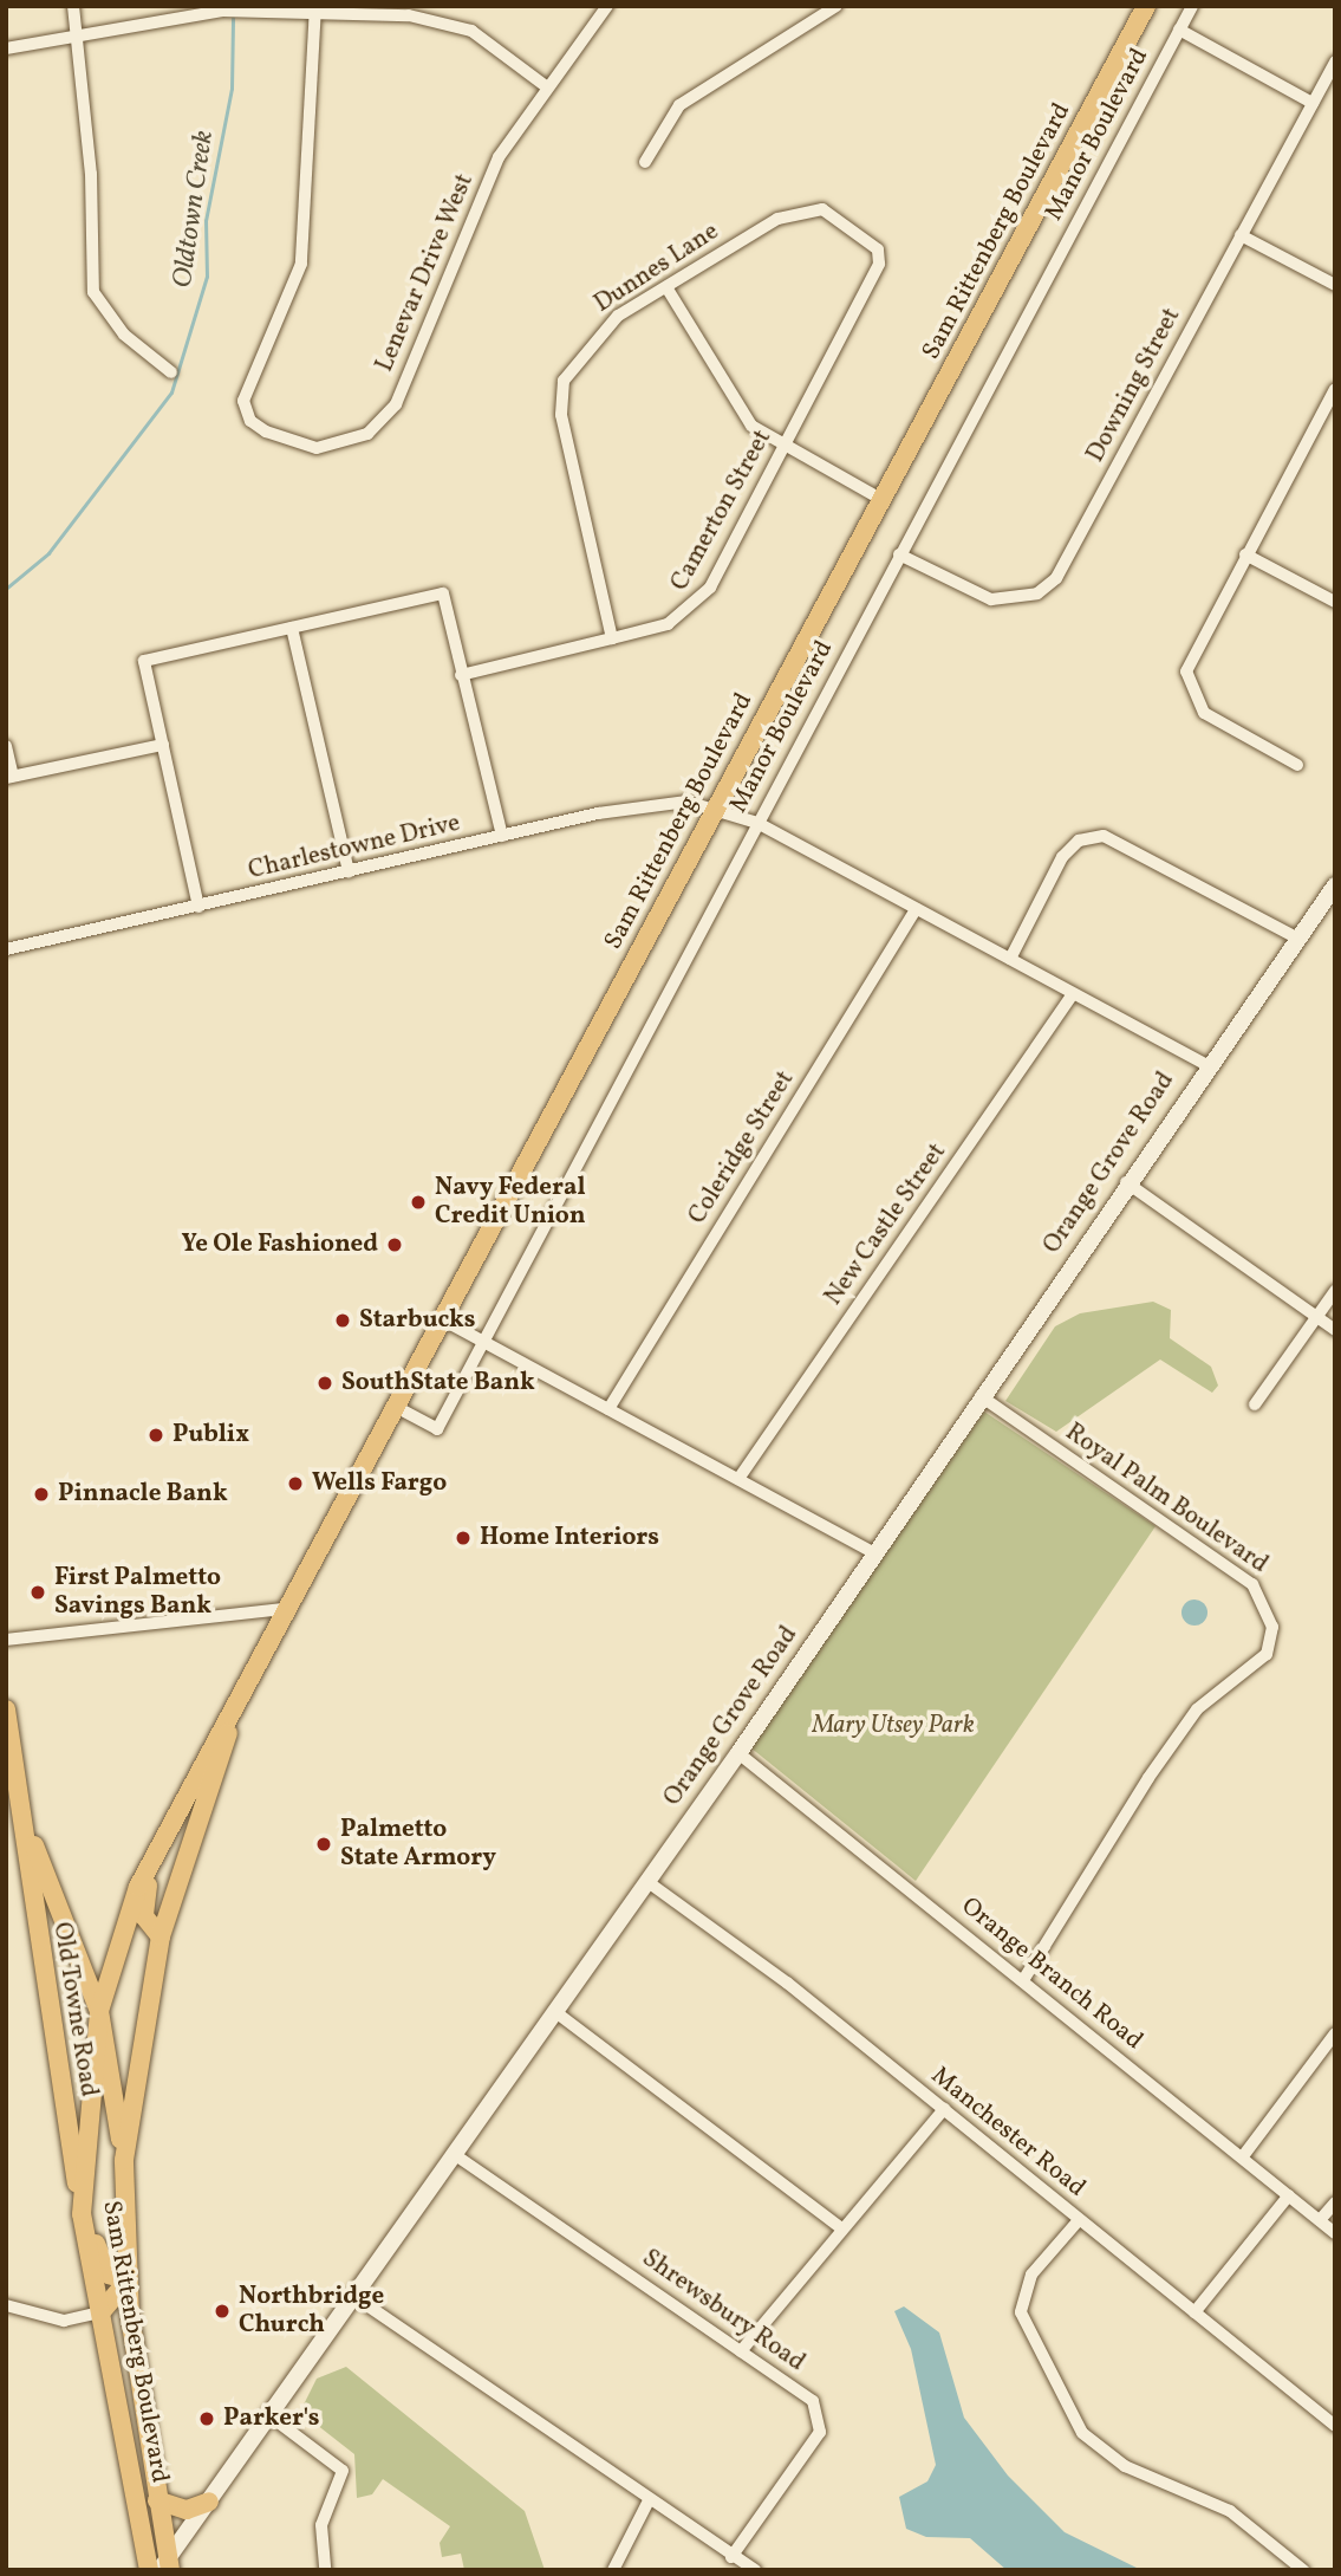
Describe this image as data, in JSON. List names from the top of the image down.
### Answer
{
  "streets": {
    "main road": ["Sam Rittenberg Boulevard", "Old Towne Road"],
    "street": [
      "Manor Boulevard",
      "Dunnes Lane",
      "Lenevar Drive West",
      "Downing Street",
      "Camerton Street",
      "Charlestowne Drive",
      "Coleridge Street",
      "Orange Grove Road",
      "New Castle Street",
      "Royal Palm Boulevard",
      "Orange Branch Road",
      "Manchester Road",
      "Shrewsbury Road"
    ]
  },
  "crossings": [
    ["Manor Boulevard", "Sam Rittenberg Boulevard"],
    ["Manor Boulevard", "Downing Street"],
    ["Sam Rittenberg Boulevard", "Charlestowne Drive"],
    ["Sam Rittenberg Boulevard", "Orange Grove Road"],
    ["Sam Rittenberg Boulevard", "Old Towne Road"],
    ["Dunnes Lane", "Camerton Street"],
    ["Orange Grove Road", "Royal Palm Boulevard"],
    ["Orange Grove Road", "Orange Branch Road"],
    ["Orange Grove Road", "Manchester Road"],
    ["Orange Grove Road", "Shrewsbury Road"],
    ["Royal Palm Boulevard", "Orange Branch Road"]
  ],
  "water": ["Oldtown Creek"],
  "parks": ["Mary Utsey Park"],
  "places": [
    "Navy Federal Credit Union",
    "Ye Ole Fashioned",
    "Starbucks",
    "SouthState Bank",
    "Publix",
    "Wells Fargo",
    "Pinnacle Bank",
    "Home Interiors",
    "First Palmetto Savings Bank",
    "Palmetto State Armory",
    "Northbridge Church",
    "Parker's"
  ]
}
